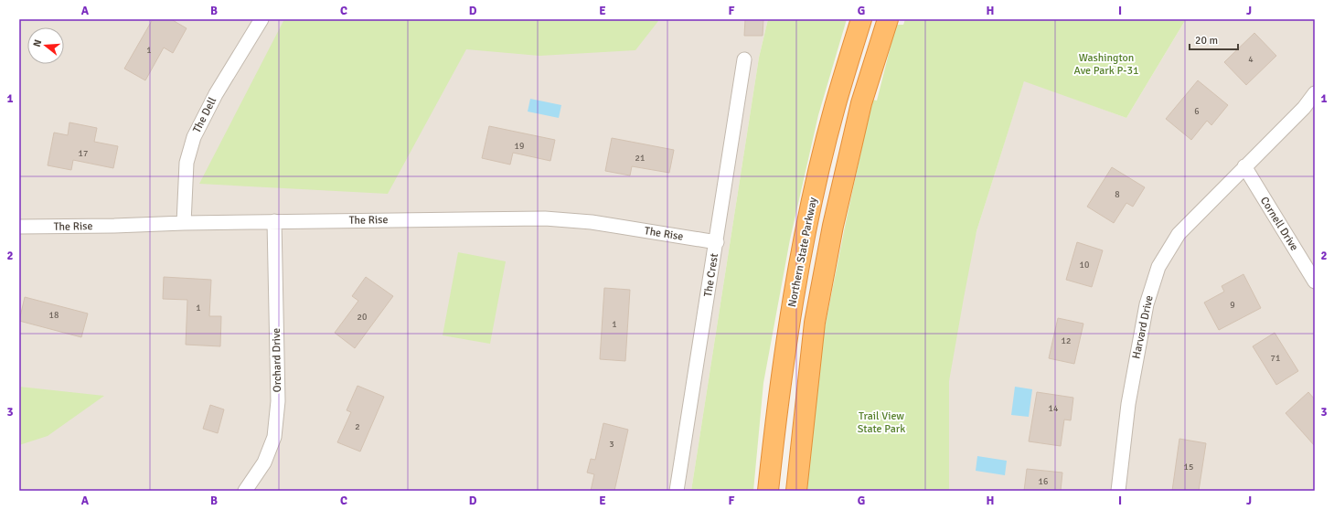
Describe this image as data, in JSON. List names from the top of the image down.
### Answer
{
  "streets": {
    "highway": ["Northern State Parkway"],
    "street": [
      "The Dell",
      "The Rise",
      "Cornell Drive",
      "The Crest",
      "Harvard Drive",
      "Orchard Drive"
    ]
  },
  "crossings": [
    ["The Dell", "The Rise"],
    ["The Rise", "The Crest"],
    ["The Rise", "Orchard Drive"],
    ["Cornell Drive", "Harvard Drive"]
  ],
  "parks": ["Washington Ave Park P-31", "Trail View State Park"],
  "house_numbers": [
    "1",
    "4",
    "6",
    "19",
    "17",
    "21",
    "8",
    "10",
    "9",
    "1",
    "18",
    "20",
    "1",
    "12",
    "71",
    "14",
    "2",
    "3",
    "15",
    "16"
  ],
  "scale_bar": "20 m",
  "north": "left",
  "grid": {
    "columns": [
      "A",
      "B",
      "C",
      "D",
      "E",
      "F",
      "G",
      "H",
      "I",
      "J"
    ],
    "rows": ["1", "2", "3"]
  }
}
